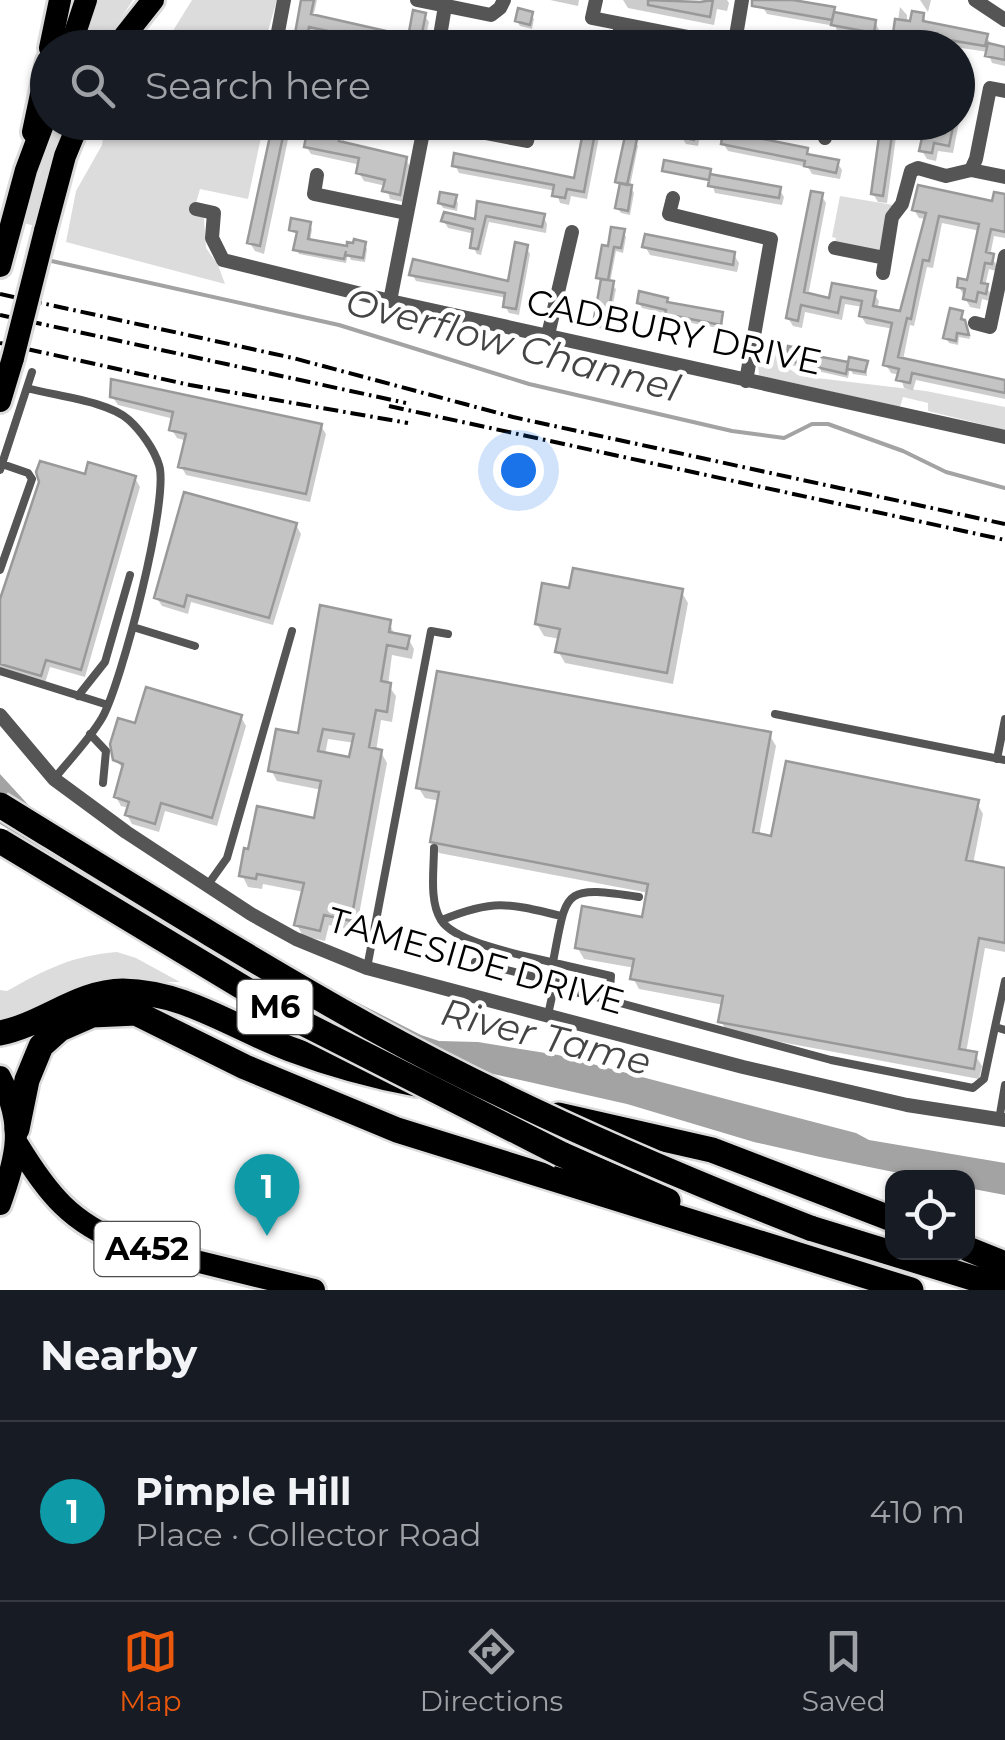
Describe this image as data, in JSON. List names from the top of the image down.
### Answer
{
  "streets": {
    "highway": ["M6"],
    "main road": ["A452"],
    "street": ["CADBURY DRIVE", "TAMESIDE DRIVE"]
  },
  "water": ["Overflow Channel", "River Tame"],
  "page": {
    "search": "Search here",
    "pins": "1",
    "heading": "Nearby",
    "list": [
      {
        "mark": "1",
        "name": "Pimple Hill",
        "note": "Place · Collector Road",
        "value": "410 m"
      }
    ],
    "nav": ["Map", "Directions", "Saved"]
  }
}
